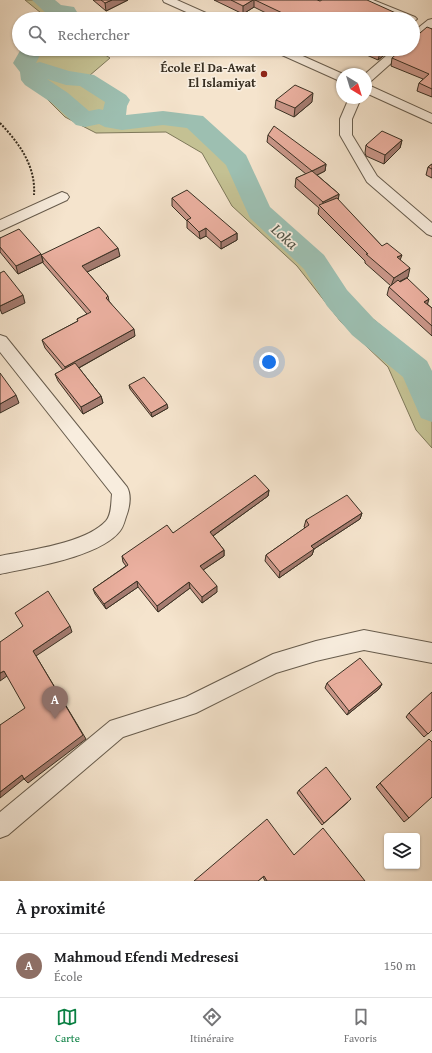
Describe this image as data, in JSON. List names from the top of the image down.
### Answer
{
  "water": ["Loka"],
  "places": ["École El Da-Awat El Islamiyat"],
  "north": "bottom right",
  "page": {
    "search": "Rechercher",
    "pins": "A",
    "heading": "À proximité",
    "list": [
      {
        "mark": "A",
        "name": "Mahmoud Efendi Medresesi",
        "note": "École",
        "value": "150 m"
      }
    ],
    "nav": ["Carte", "Itinéraire", "Favoris"]
  }
}
